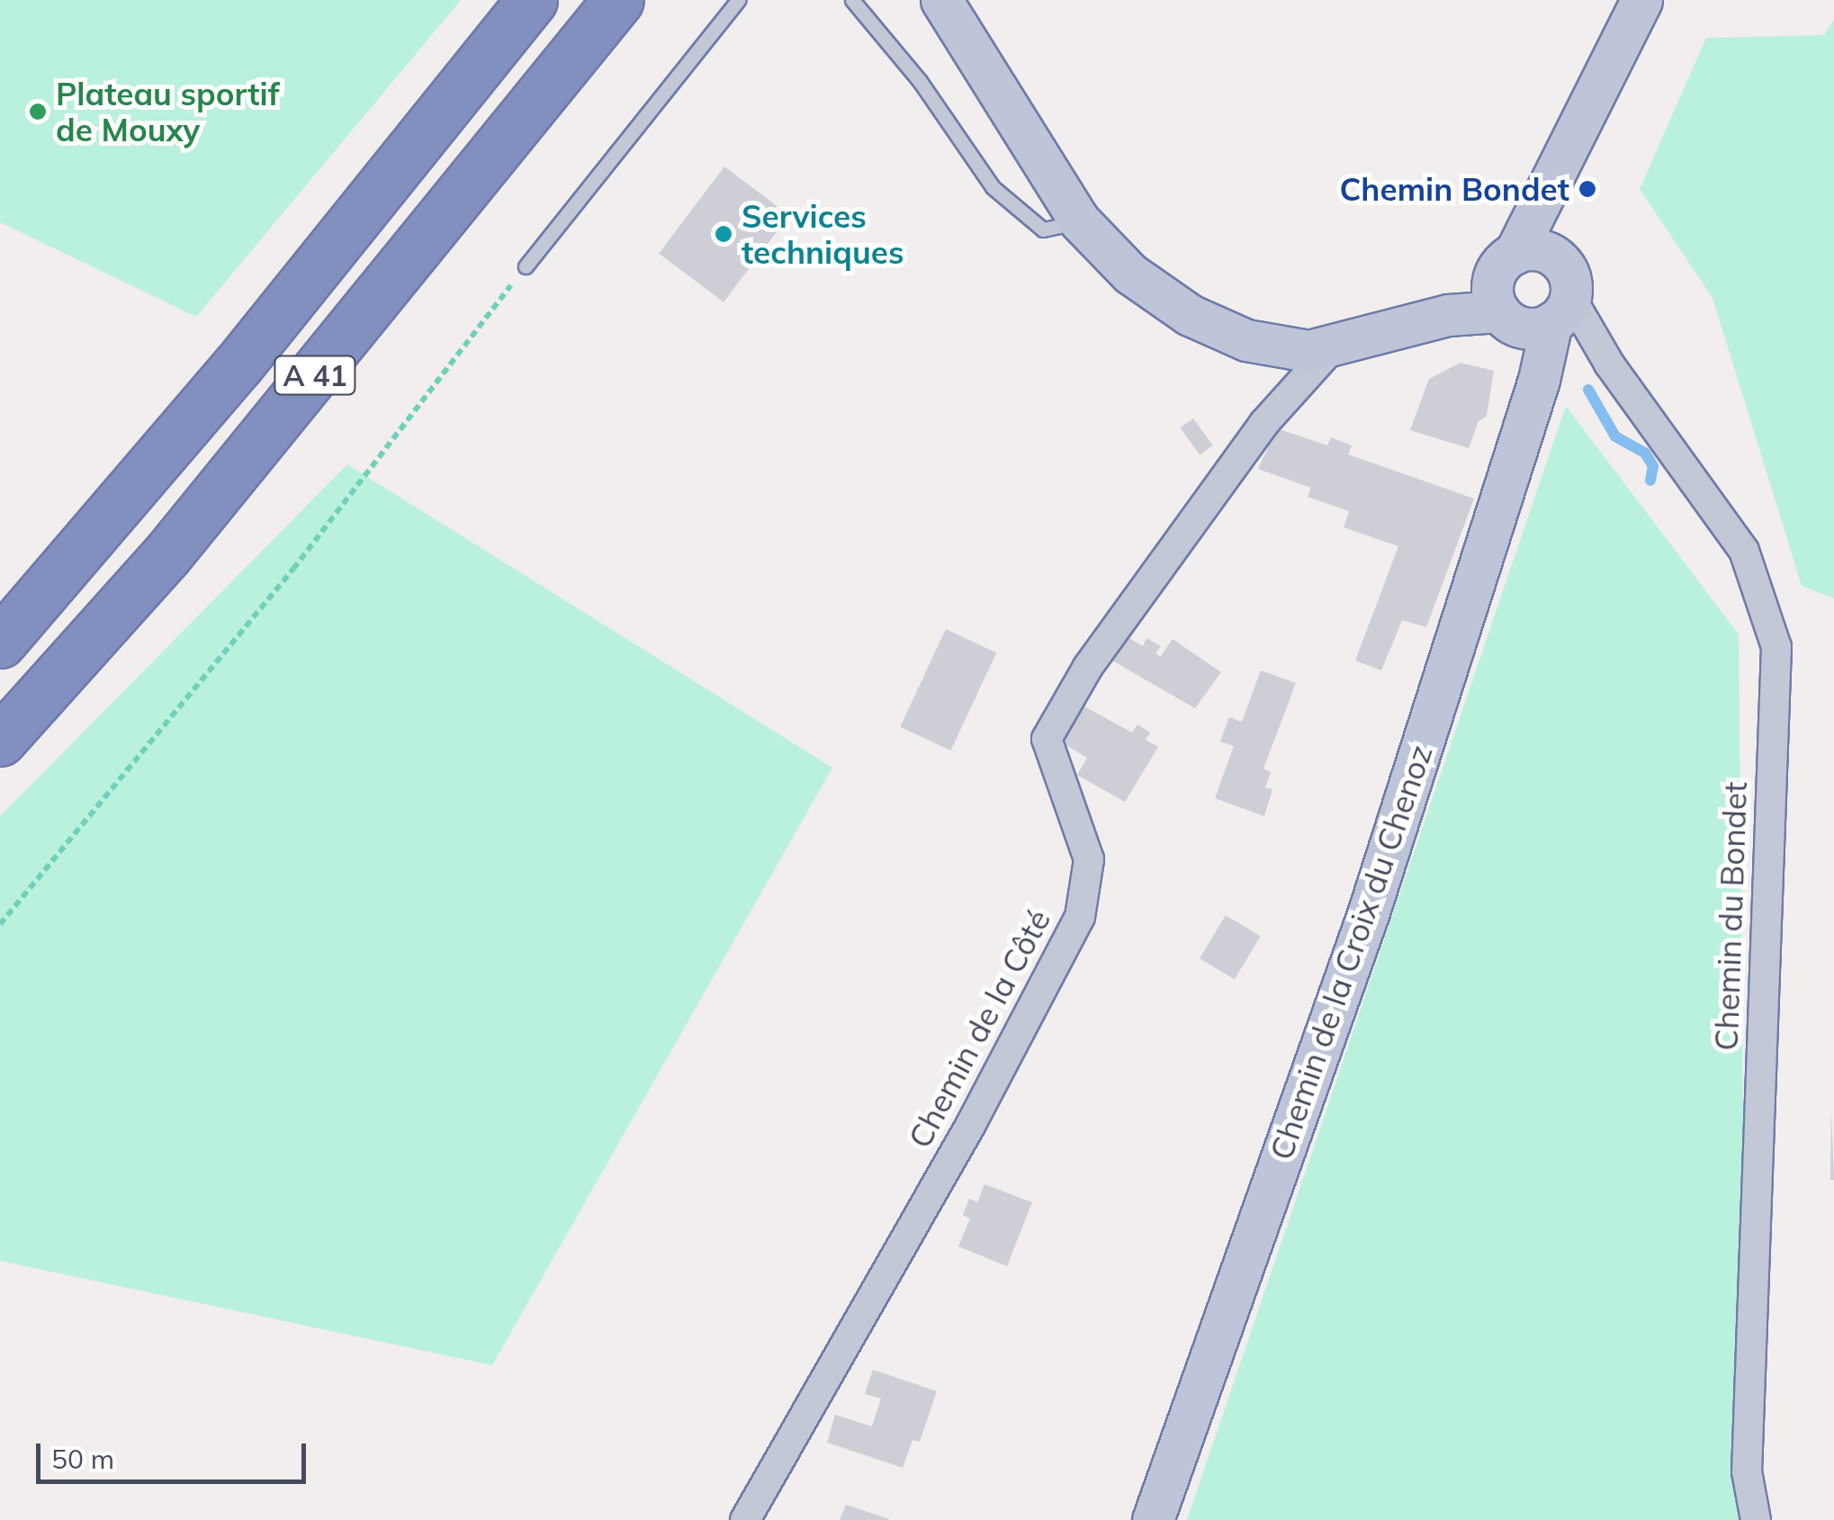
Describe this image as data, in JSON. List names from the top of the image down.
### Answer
{
  "streets": {
    "highway": ["A 41"],
    "street": ["Chemin du Bondet", "Chemin de la Croix du Chenoz", "Chemin de la Côté"]
  },
  "crossings": [
    ["Chemin du Bondet", "Chemin de la Croix du Chenoz"]
  ],
  "places": ["Plateau sportif de Mouxy", "Chemin Bondet", "Services techniques"],
  "scale_bar": "50 m"
}
